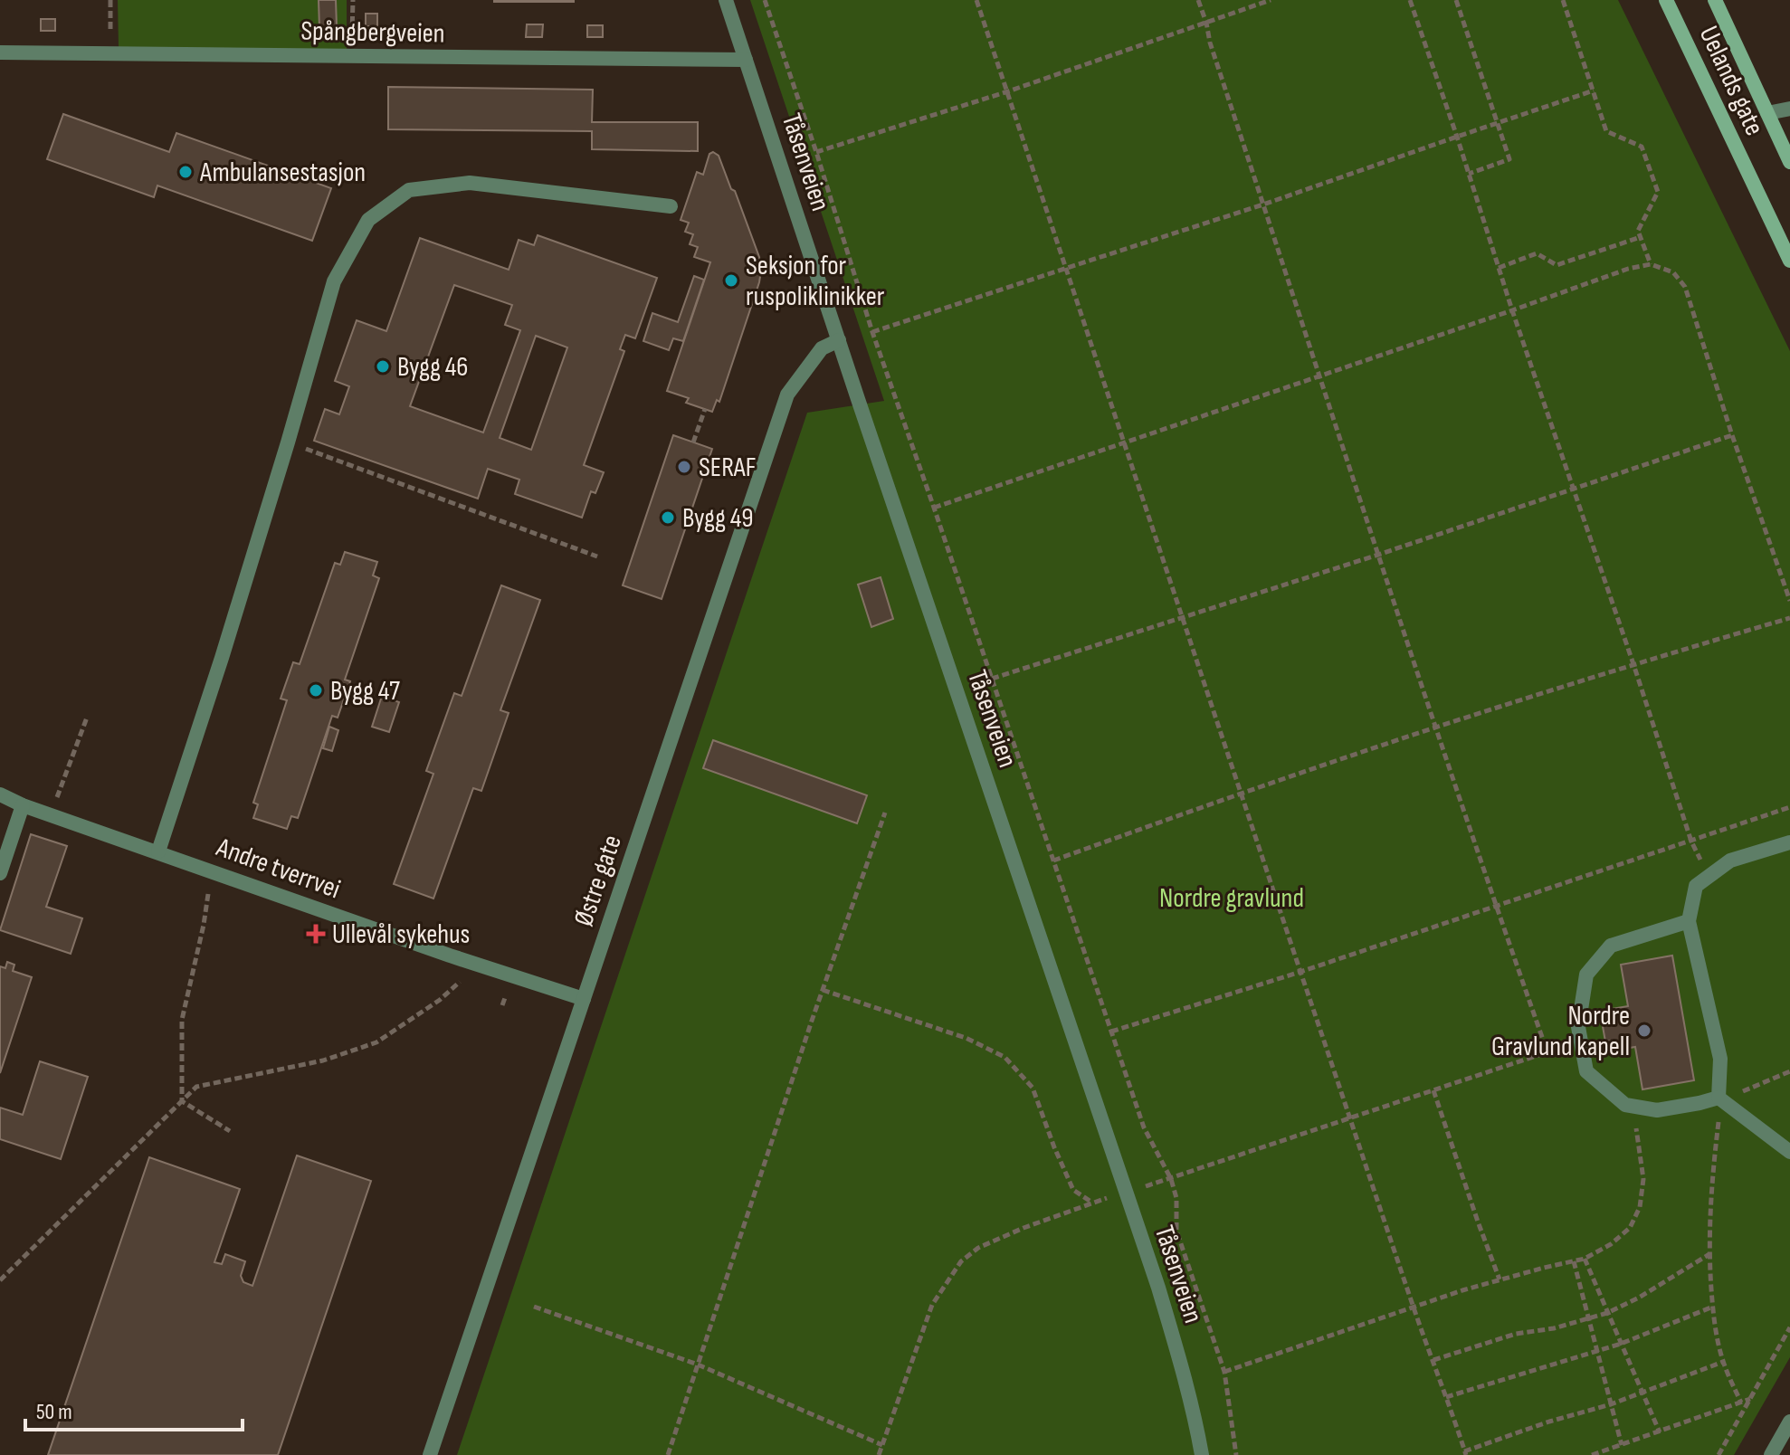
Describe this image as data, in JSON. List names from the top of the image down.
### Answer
{
  "streets": {
    "main road": ["Uelands gate"],
    "street": [
      "Spångbergveien",
      "Tåsenveien",
      "Andre tverrvei",
      "Østre gate"
    ]
  },
  "crossings": [
    ["Spångbergveien", "Tåsenveien"],
    ["Tåsenveien", "Østre gate"],
    ["Andre tverrvei", "Østre gate"]
  ],
  "parks": ["Nordre gravlund"],
  "places": {
    "other": [
      "Ambulansestasjon",
      "Seksjon for ruspoliklinikker",
      "Bygg 46",
      "SERAF",
      "Bygg 49",
      "Bygg 47",
      "Nordre Gravlund kapell"
    ],
    "health": ["Ullevål sykehus"]
  },
  "scale_bar": "50 m"
}
